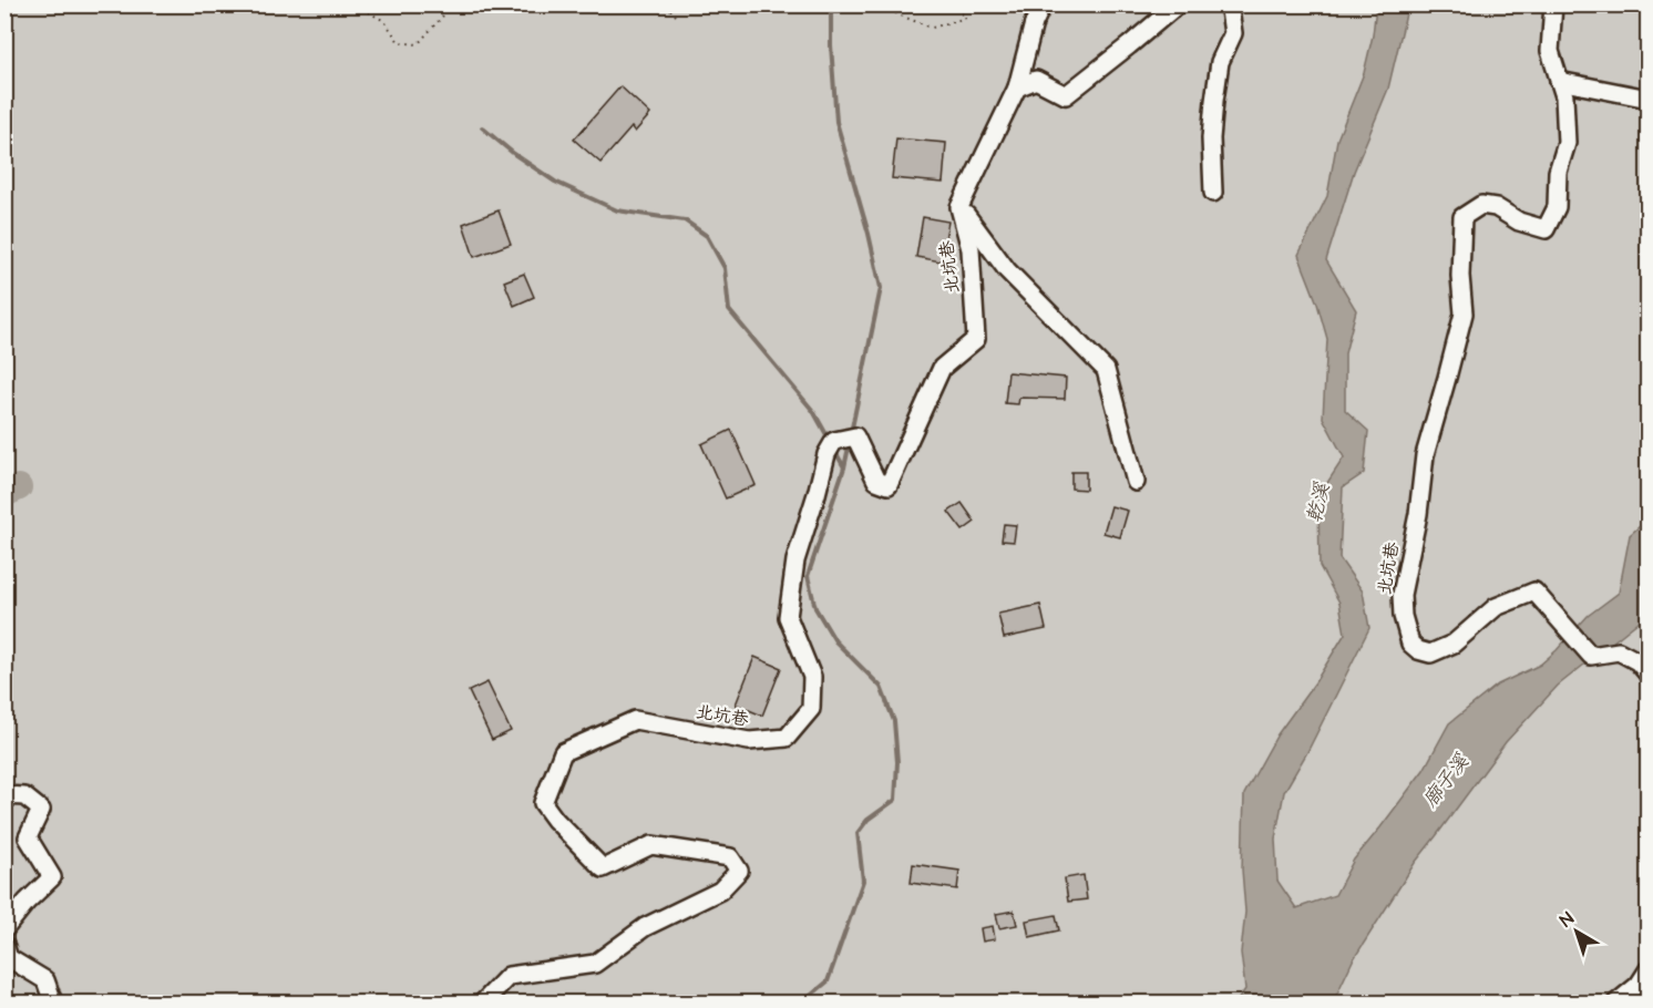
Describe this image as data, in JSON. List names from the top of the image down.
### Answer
{
  "streets": {
    "street": ["北坑巷"]
  },
  "water": ["乾溪", "廍子溪"],
  "north": "top left"
}
